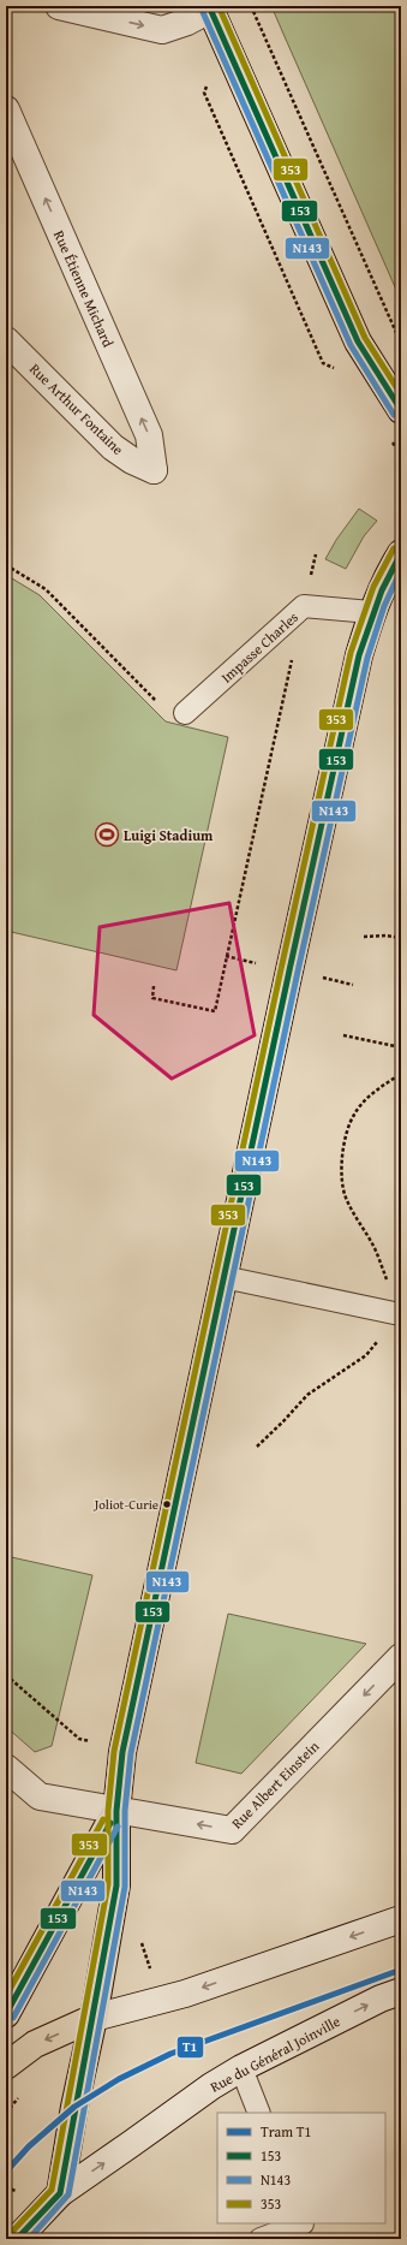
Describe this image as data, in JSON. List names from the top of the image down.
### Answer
{
  "streets": {
    "street": [
      "Rue Étienne Michard",
      "Rue Arthur Fontaine",
      "Rue Albert Einstein",
      "Rue du Général Joinville"
    ],
    "lane": ["Impasse Charles"]
  },
  "crossings": [
    ["Rue Étienne Michard", "Rue Arthur Fontaine"]
  ],
  "one_way": ["Rue Étienne Michard"],
  "places": {
    "sports": ["Luigi Stadium"],
    "other": ["Joliot-Curie"]
  },
  "lines": [
    "transit line 153",
    "transit line 353",
    "transit line N143",
    "tram line T1"
  ],
  "legend": [
    "Tram T1",
    "153",
    "N143",
    "353"
  ]
}
